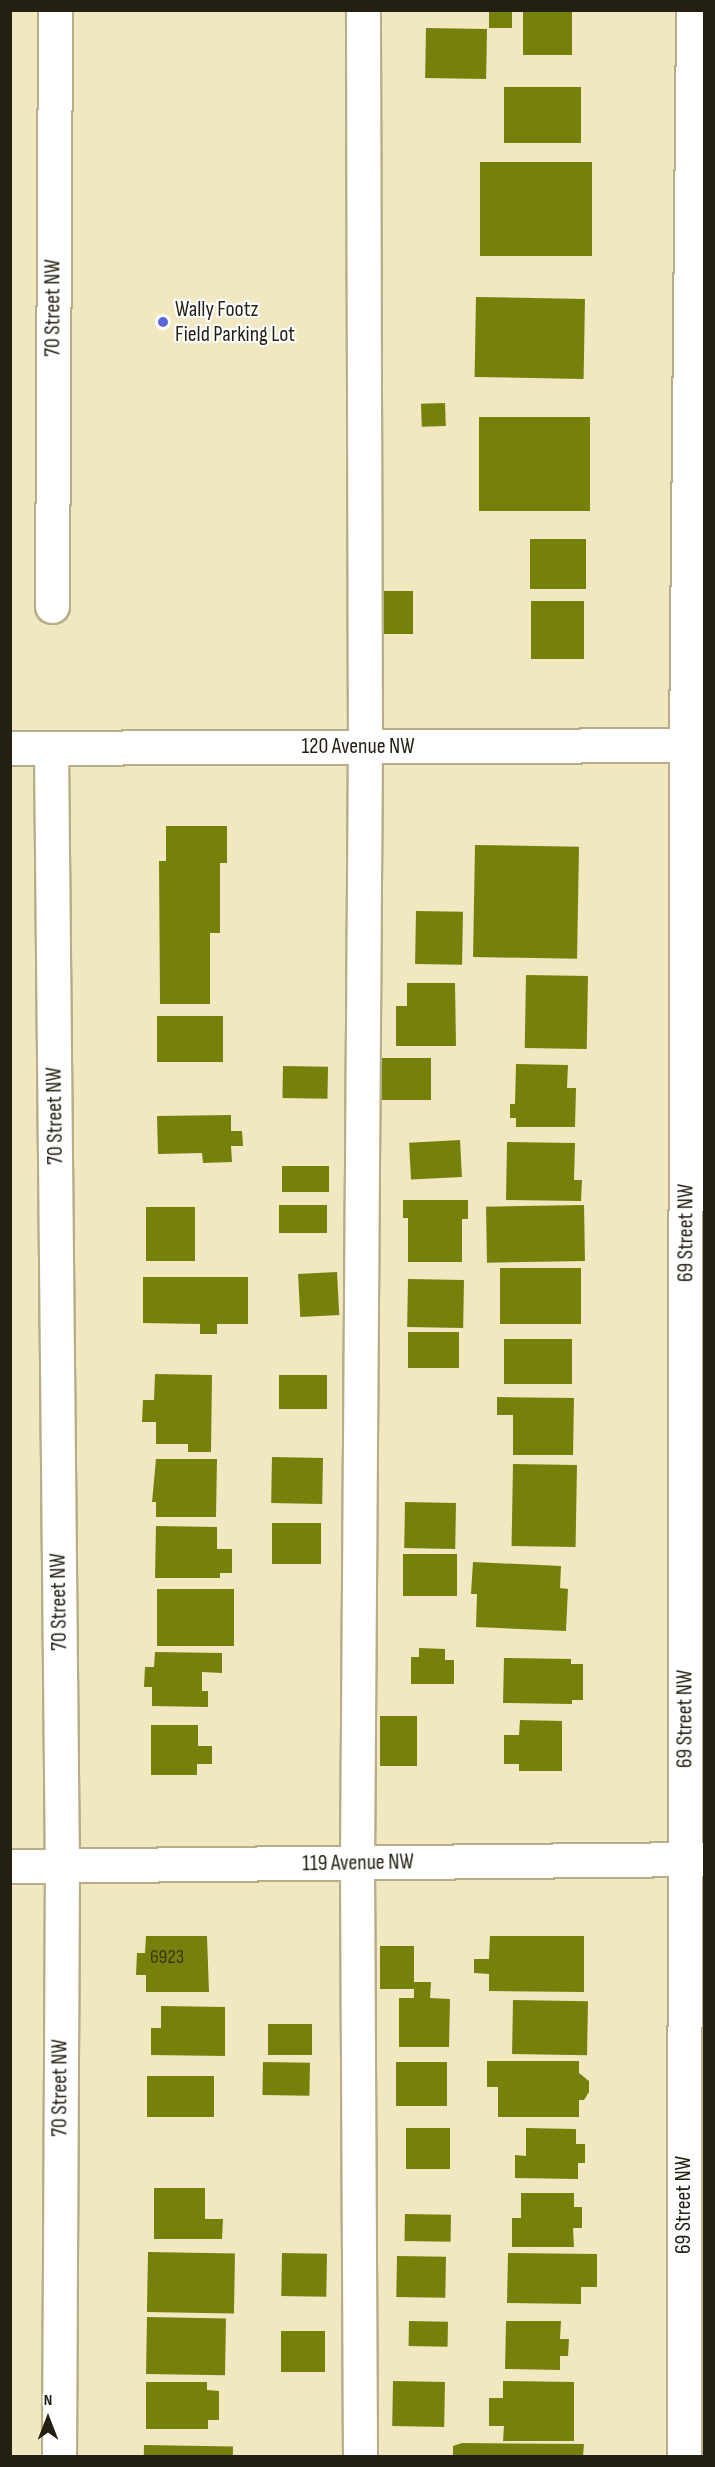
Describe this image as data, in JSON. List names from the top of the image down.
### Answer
{
  "streets": {
    "street": [
      "70 Street NW",
      "120 Avenue NW",
      "69 Street NW",
      "119 Avenue NW"
    ]
  },
  "crossings": [
    ["70 Street NW", "120 Avenue NW"],
    ["70 Street NW", "119 Avenue NW"],
    ["120 Avenue NW", "69 Street NW"],
    ["69 Street NW", "119 Avenue NW"]
  ],
  "places": ["Wally Footz Field Parking Lot"],
  "house_numbers": ["6923"],
  "north": "top"
}
